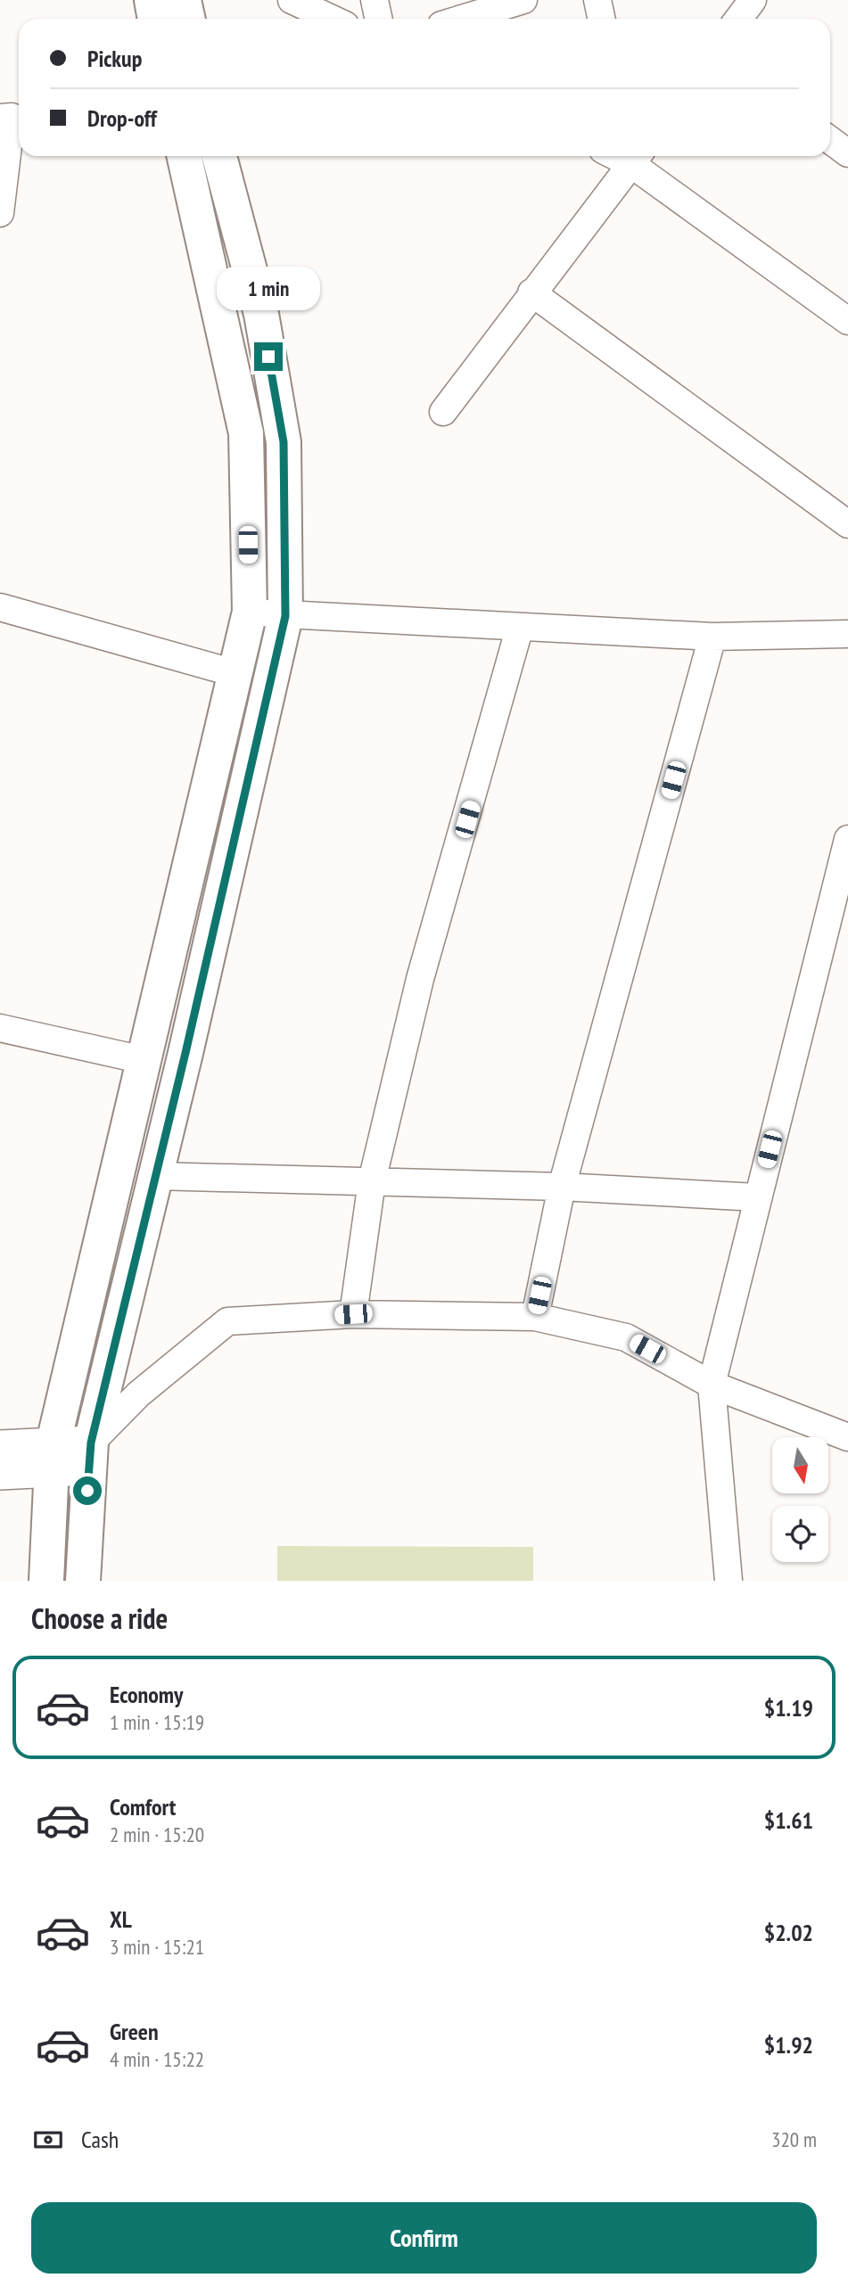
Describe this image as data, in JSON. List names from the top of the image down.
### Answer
{
  "north": "bottom",
  "page": {
    "banner": ["Pickup", "Drop-off"],
    "bubble": "1 min",
    "heading": "Choose a ride",
    "list": [
      {
        "name": "Economy",
        "note": "1 min · 15:19",
        "value": "$1.19"
      },
      {
        "name": "Comfort",
        "note": "2 min · 15:20",
        "value": "$1.61"
      },
      {
        "name": "XL",
        "note": "3 min · 15:21",
        "value": "$2.02"
      },
      {
        "name": "Green",
        "note": "4 min · 15:22",
        "value": "$1.92"
      }
    ],
    "pay": ["Cash", "320 m"],
    "buttons": "Confirm"
  }
}
